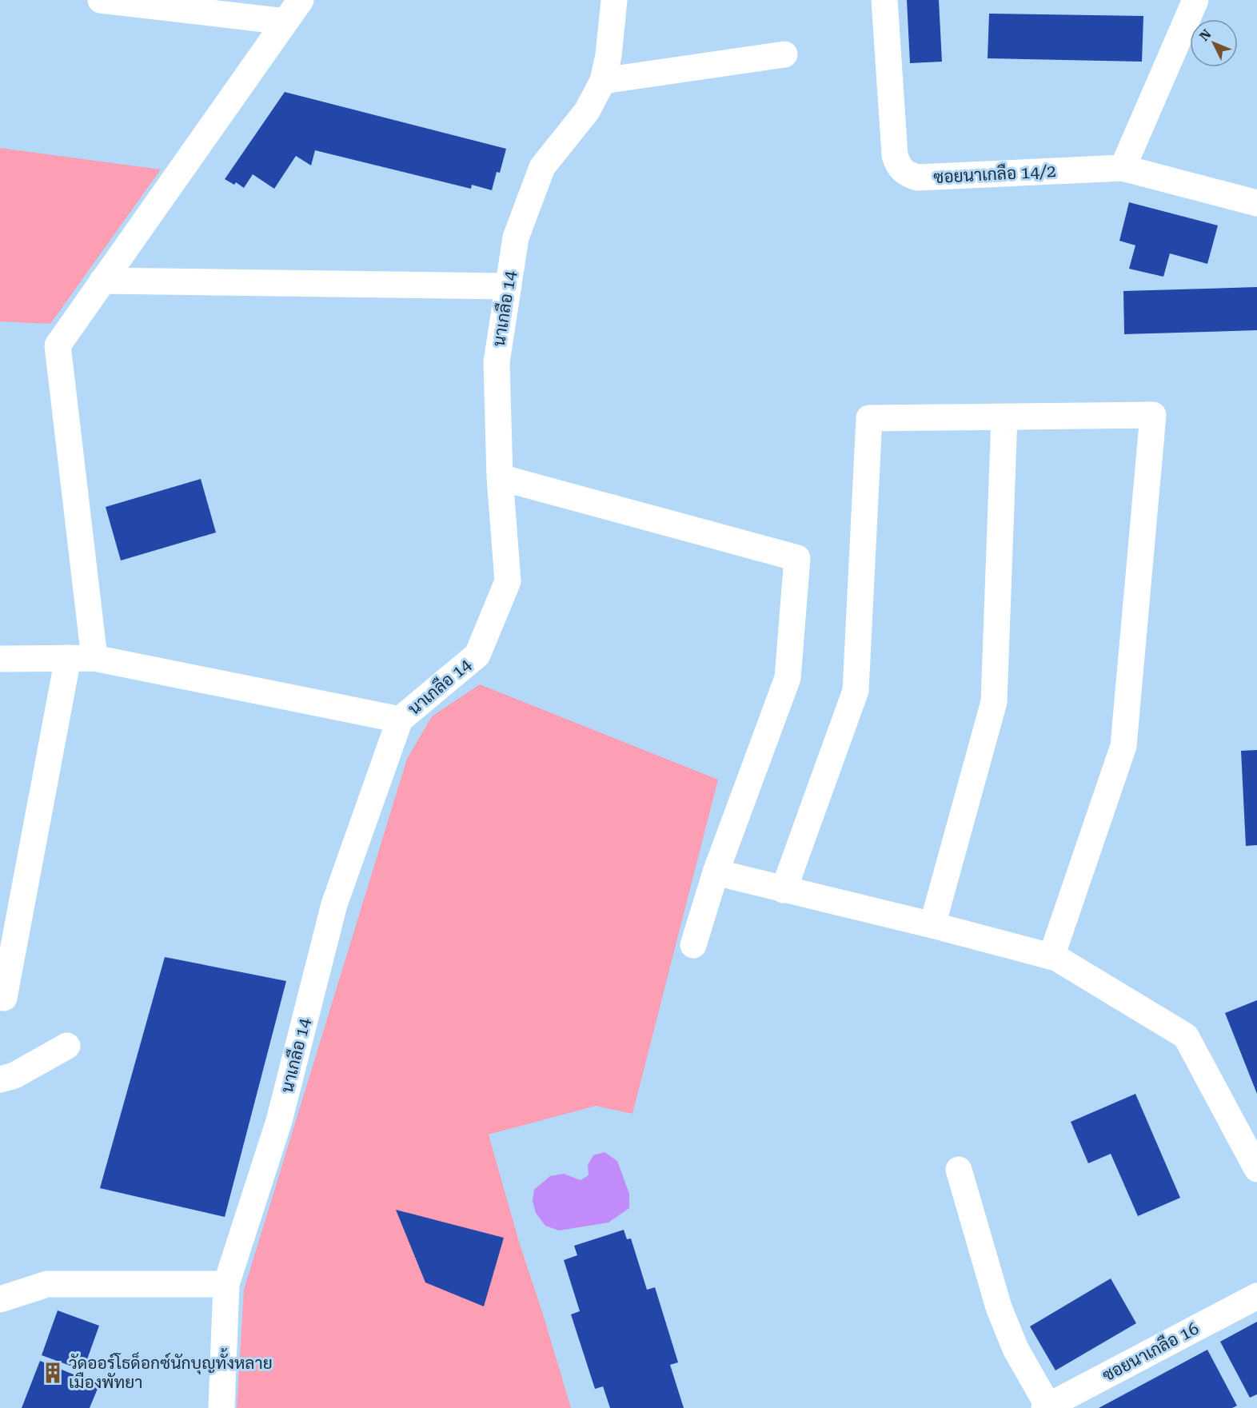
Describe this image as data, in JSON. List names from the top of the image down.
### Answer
{
  "streets": {
    "street": ["ซอยนาเกลือ 14/2", "นาเกลือ 14", "ซอยนาเกลือ 16"]
  },
  "places": {
    "building": ["วัดออร์โธด็อกซ์นักบุญทั้งหลาย เมืองพัทยา"]
  },
  "north": "top left"
}
